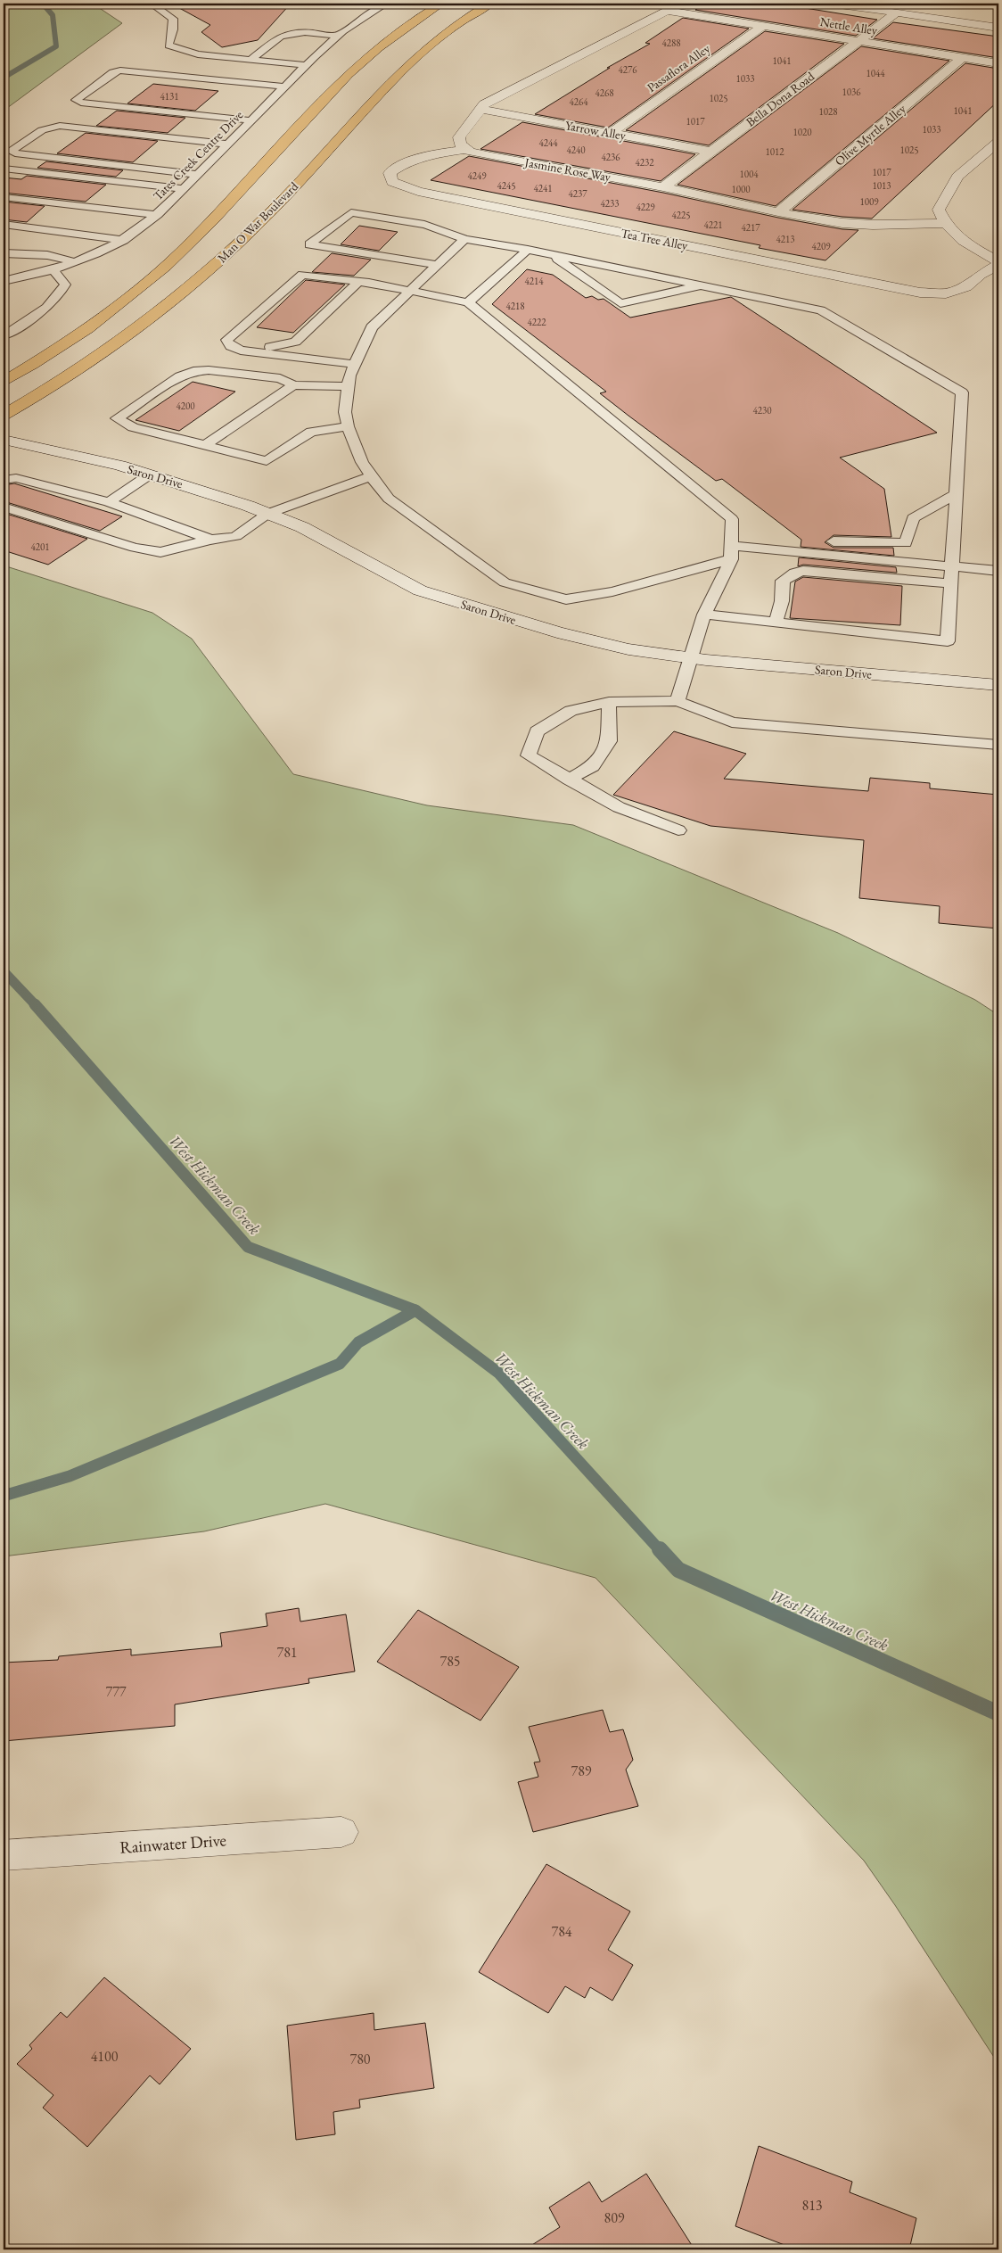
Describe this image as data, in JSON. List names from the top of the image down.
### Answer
{
  "streets": {
    "main road": ["Man O War Boulevard"],
    "street": [
      "Nettle Alley",
      "Passaflora Alley",
      "Bella Dona Road",
      "Yarrow Alley",
      "Olive Myrtle Alley",
      "Jasmine Rose Way",
      "Tea Tree Alley",
      "Saron Drive",
      "Rainwater Drive"
    ],
    "lane": ["Tates Creek Centre Drive"]
  },
  "crossings": [
    ["Nettle Alley", "Passaflora Alley"],
    ["Nettle Alley", "Bella Dona Road"],
    ["Nettle Alley", "Olive Myrtle Alley"],
    ["Passaflora Alley", "Yarrow Alley"],
    ["Bella Dona Road", "Yarrow Alley"],
    ["Bella Dona Road", "Jasmine Rose Way"],
    ["Olive Myrtle Alley", "Jasmine Rose Way"],
    ["Jasmine Rose Way", "Tea Tree Alley"]
  ],
  "water": ["West Hickman Creek"],
  "house_numbers": [
    "4288",
    "1041",
    "4276",
    "1044",
    "1033",
    "1036",
    "4268",
    "4131",
    "1025",
    "4264",
    "1041",
    "1028",
    "1017",
    "1033",
    "1020",
    "4244",
    "4240",
    "1025",
    "1012",
    "4236",
    "4232",
    "1017",
    "1004",
    "4249",
    "4245",
    "1013",
    "4241",
    "1000",
    "4237",
    "1009",
    "4233",
    "4229",
    "4225",
    "4221",
    "4217",
    "4213",
    "4209",
    "4214",
    "4218",
    "4222",
    "4200",
    "4230",
    "4201",
    "781",
    "785",
    "777",
    "789",
    "784",
    "4100",
    "780",
    "813",
    "809"
  ]
}
